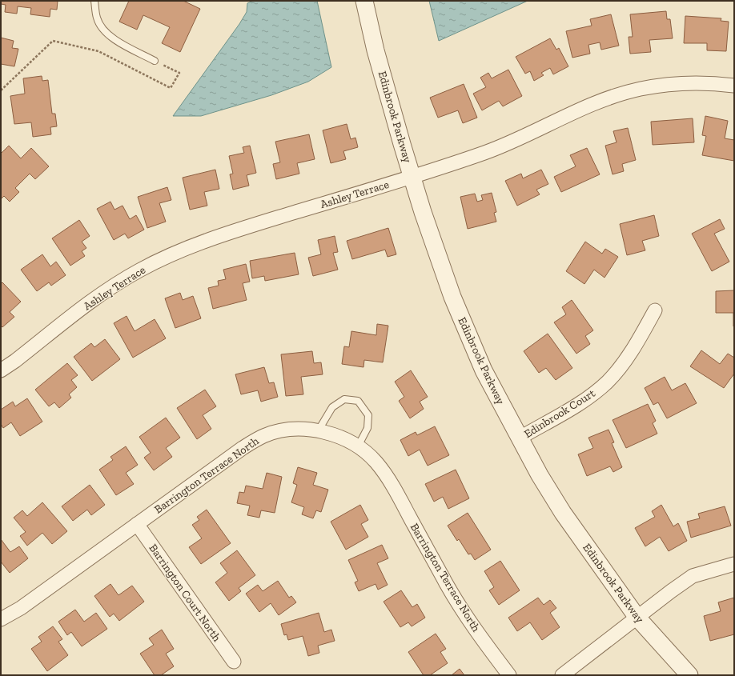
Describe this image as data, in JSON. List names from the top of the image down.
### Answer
{
  "streets": {
    "street": [
      "Edinbrook Parkway",
      "Ashley Terrace",
      "Edinbrook Court",
      "Barrington Terrace North",
      "Barrington Court North"
    ]
  },
  "crossings": [
    ["Edinbrook Parkway", "Ashley Terrace"],
    ["Edinbrook Parkway", "Edinbrook Court"],
    ["Barrington Terrace North", "Barrington Court North"]
  ]
}
